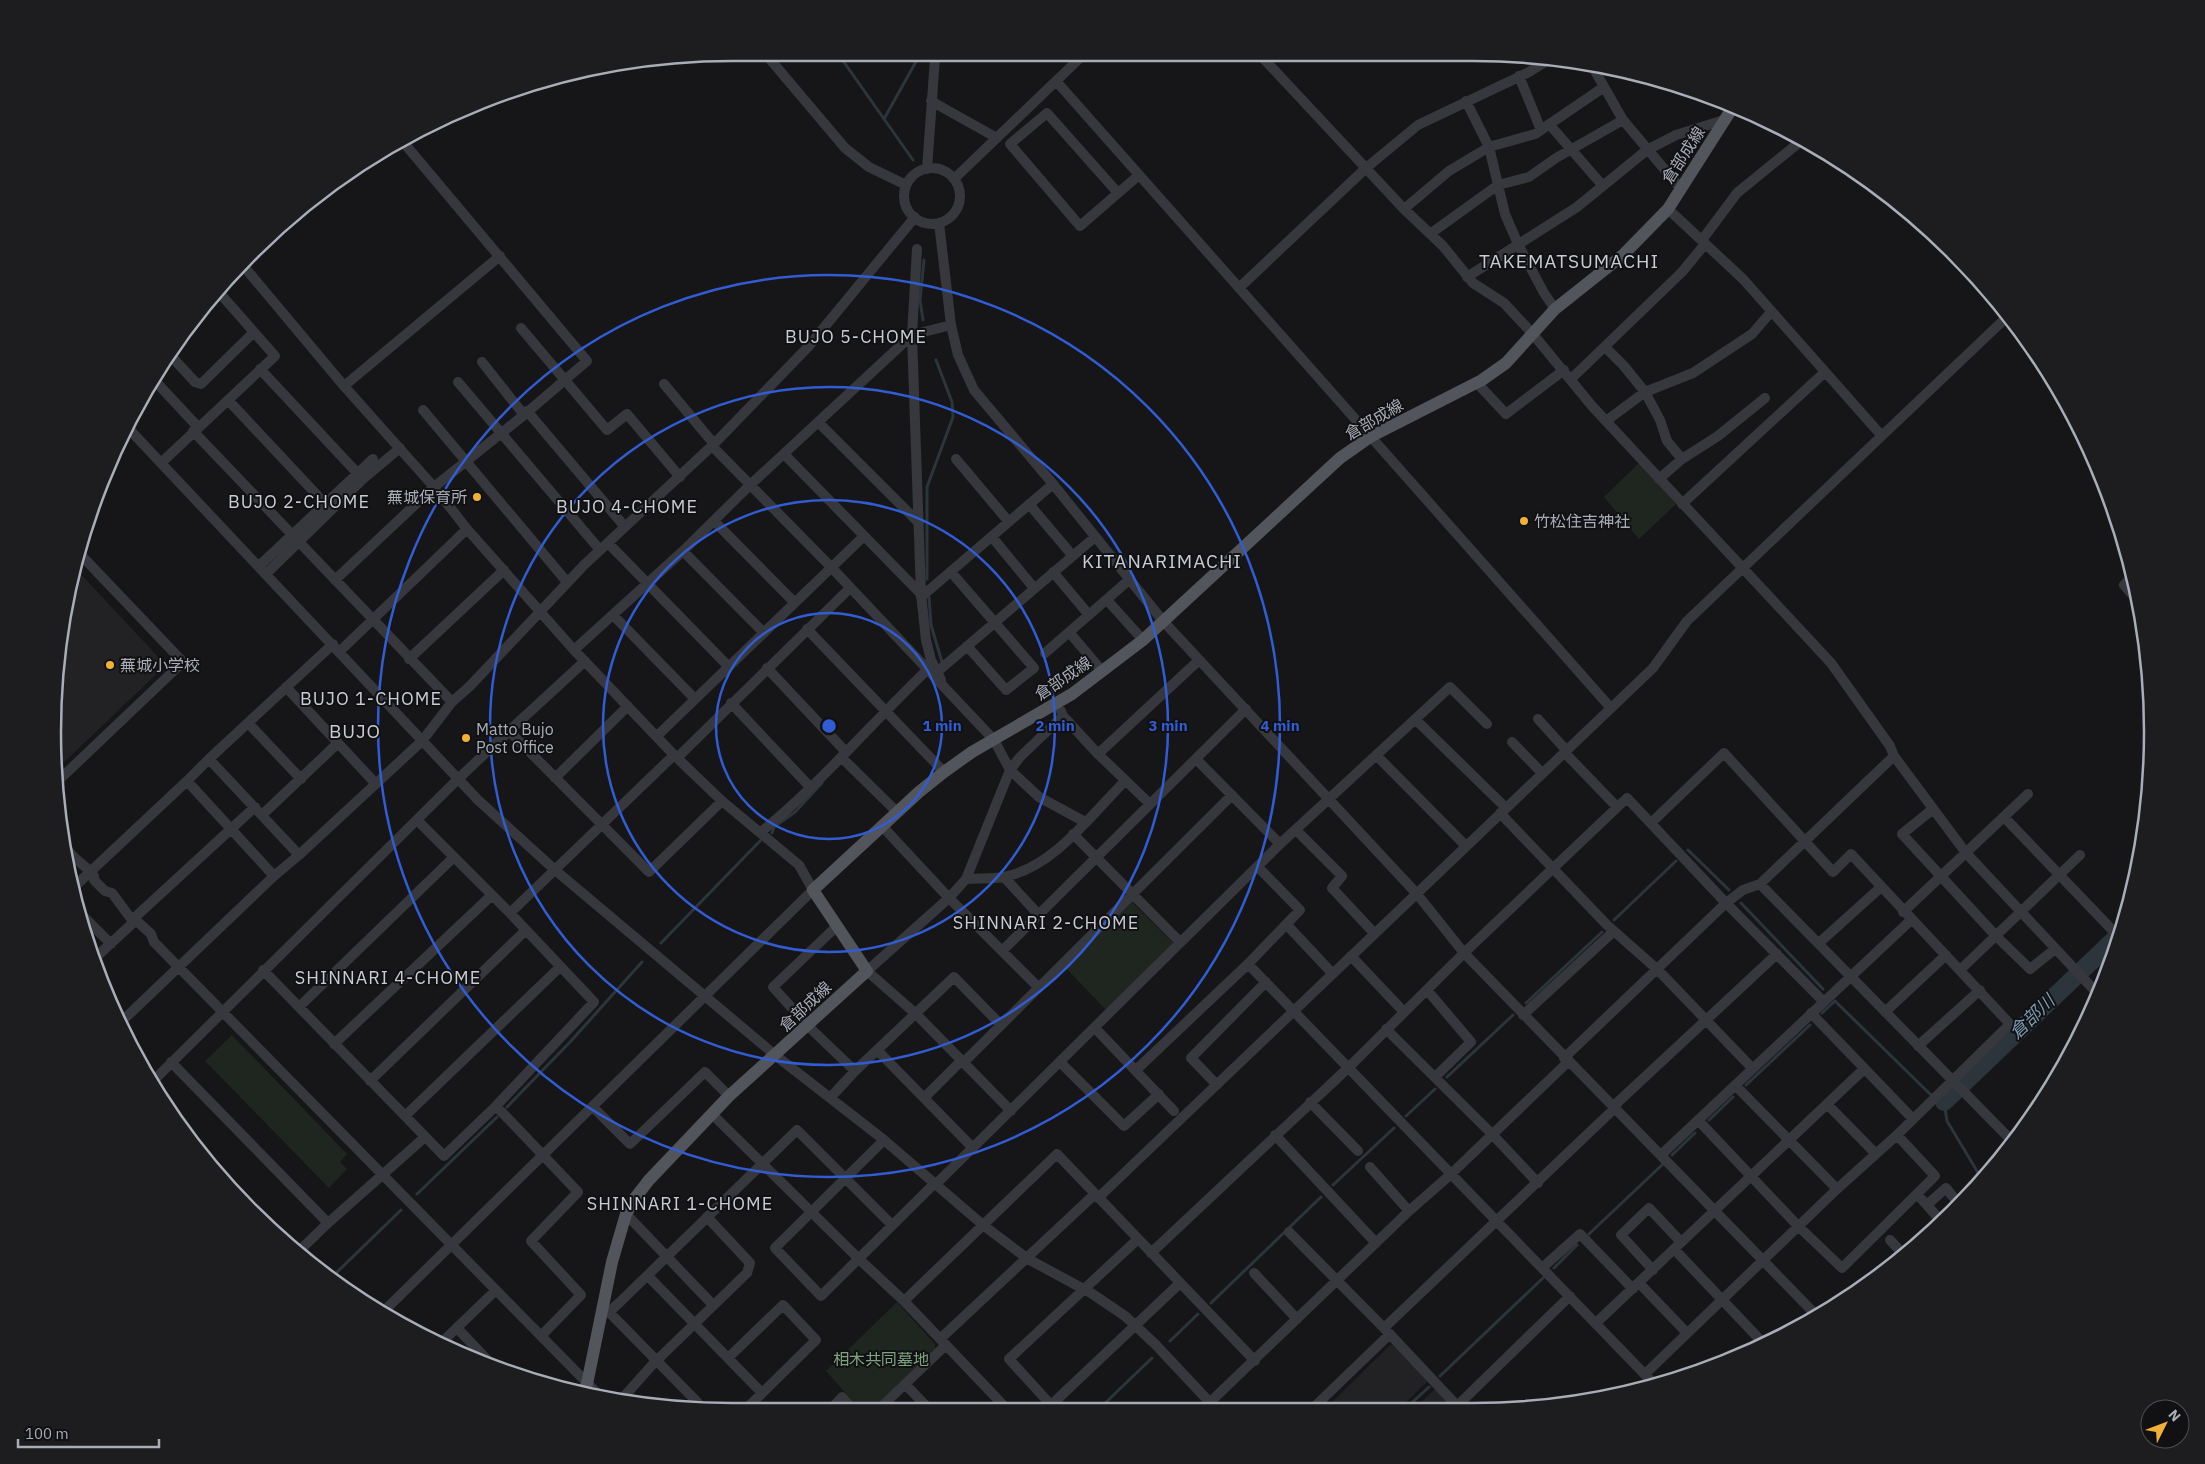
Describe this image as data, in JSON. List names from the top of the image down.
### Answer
{
  "streets": {
    "main road": ["倉部成線"]
  },
  "districts": [
    "TAKEMATSUMACHI",
    "BUJO 5-CHOME",
    "BUJO 2-CHOME",
    "BUJO 4-CHOME",
    "KITANARIMACHI",
    "BUJO 1-CHOME",
    "BUJO",
    "SHINNARI 2-CHOME",
    "SHINNARI 4-CHOME",
    "SHINNARI 1-CHOME"
  ],
  "water": ["倉部川"],
  "parks": ["相木共同墓地"],
  "places": [
    "蕪城保育所",
    "竹松住吉神社",
    "蕪城小学校",
    "Matto Bujo Post Office"
  ],
  "scale_bar": "100 m",
  "north": "top right",
  "rings": [
    "1 min",
    "2 min",
    "3 min",
    "4 min"
  ]
}
